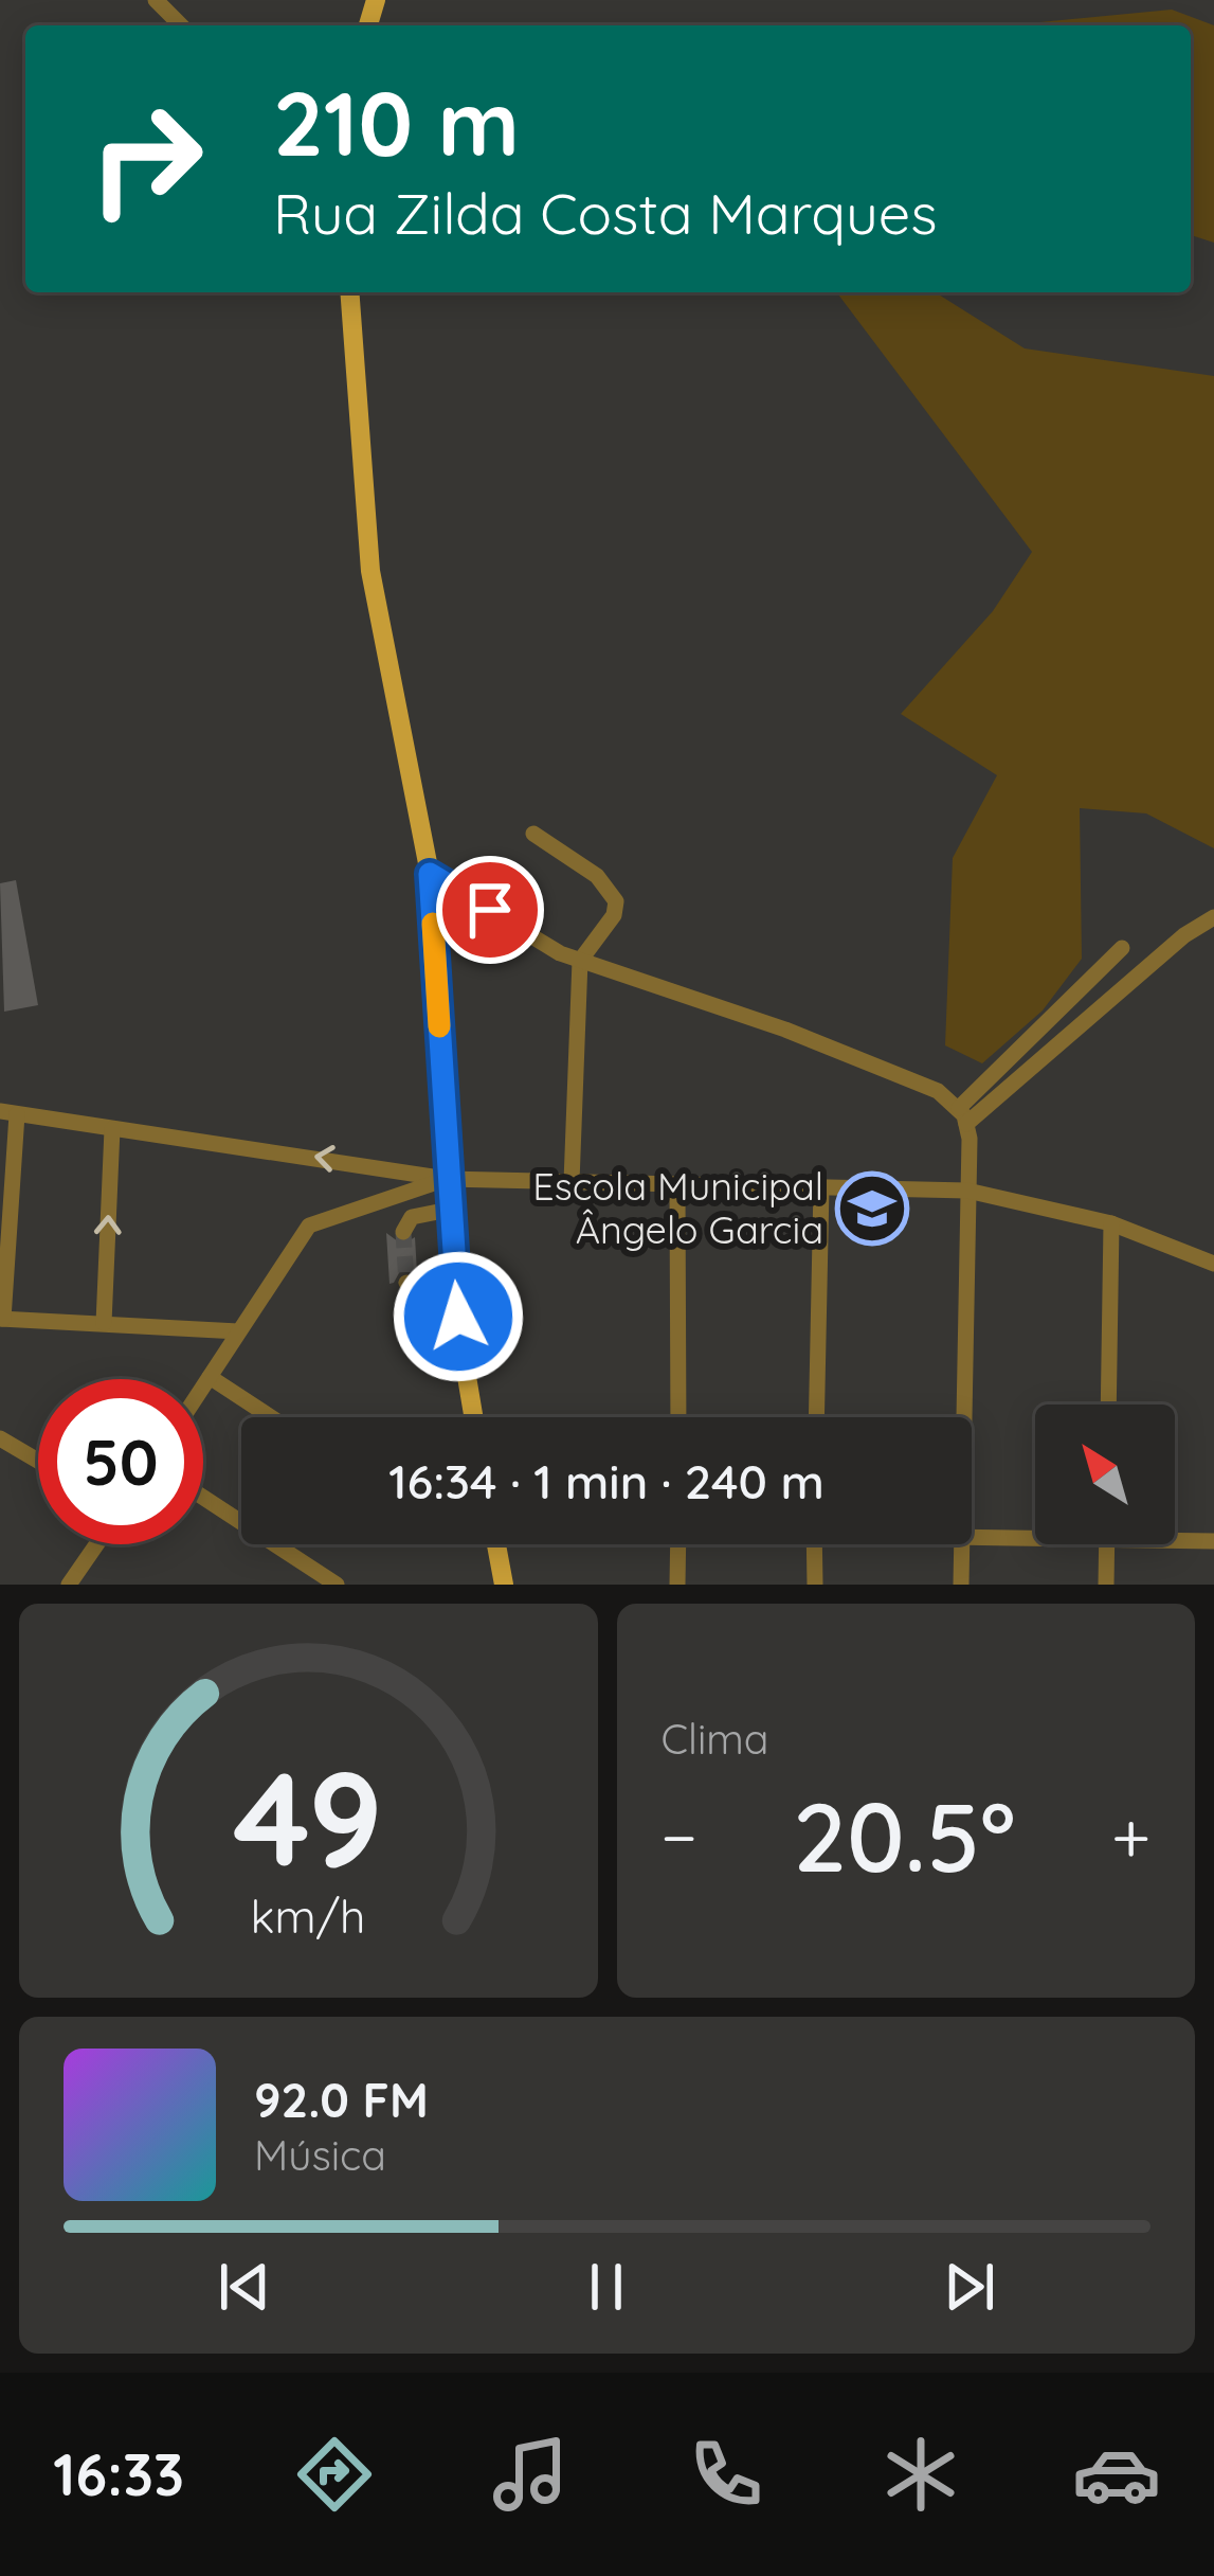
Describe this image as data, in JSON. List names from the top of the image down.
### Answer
{
  "places": {
    "school or university": ["Escola Municipal Ângelo Garcia"]
  },
  "north": "top left",
  "page": {
    "turn": ["210 m", "Rua Zilda Costa Marques"],
    "limit": "50",
    "trip": "16:34 · 1 min · 240 m",
    "tile": "Clima",
    "heat": ["−", "20.5°", "+"],
    "song": ["92.0 FM", "Música"],
    "tabs": "16:33",
    "gauge": ["49", "km/h"]
  }
}
